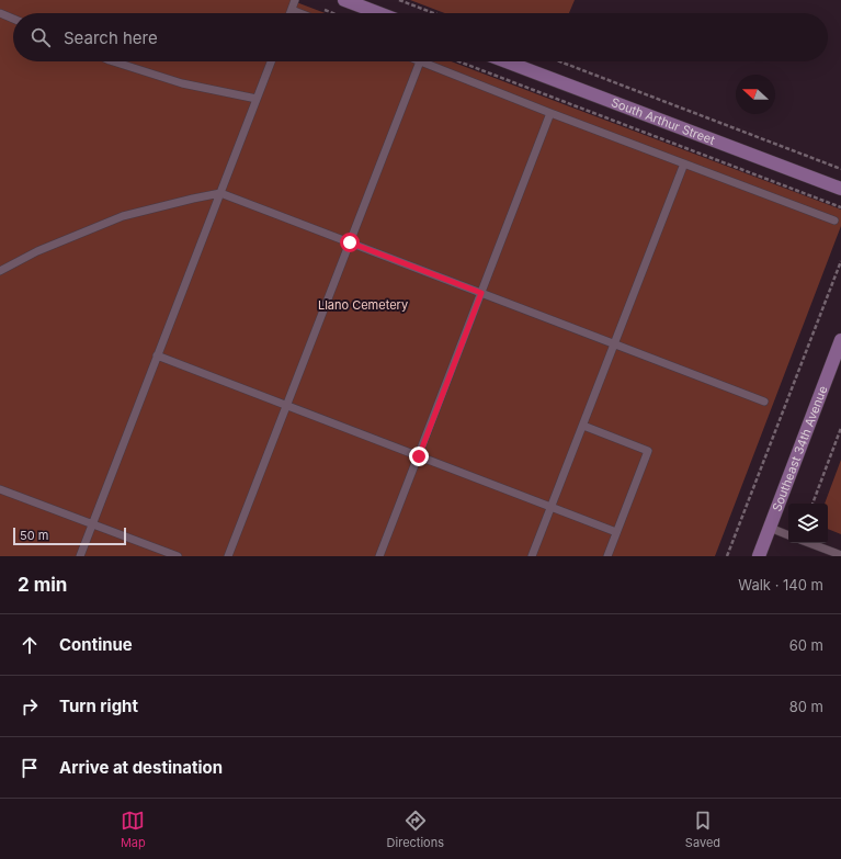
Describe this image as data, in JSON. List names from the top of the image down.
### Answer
{
  "streets": {
    "main road": ["South Arthur Street", "Southeast 34th Avenue"]
  },
  "parks": ["Llano Cemetery"],
  "scale_bar": "50 m",
  "north": "left",
  "page": {
    "search": "Search here",
    "scale": "50 m",
    "heading": ["2 min", "Walk · 140 m"],
    "list": [
      ["Continue", "60 m"],
      ["Turn right", "80 m"],
      "Arrive at destination"
    ],
    "nav": ["Map", "Directions", "Saved"]
  }
}
